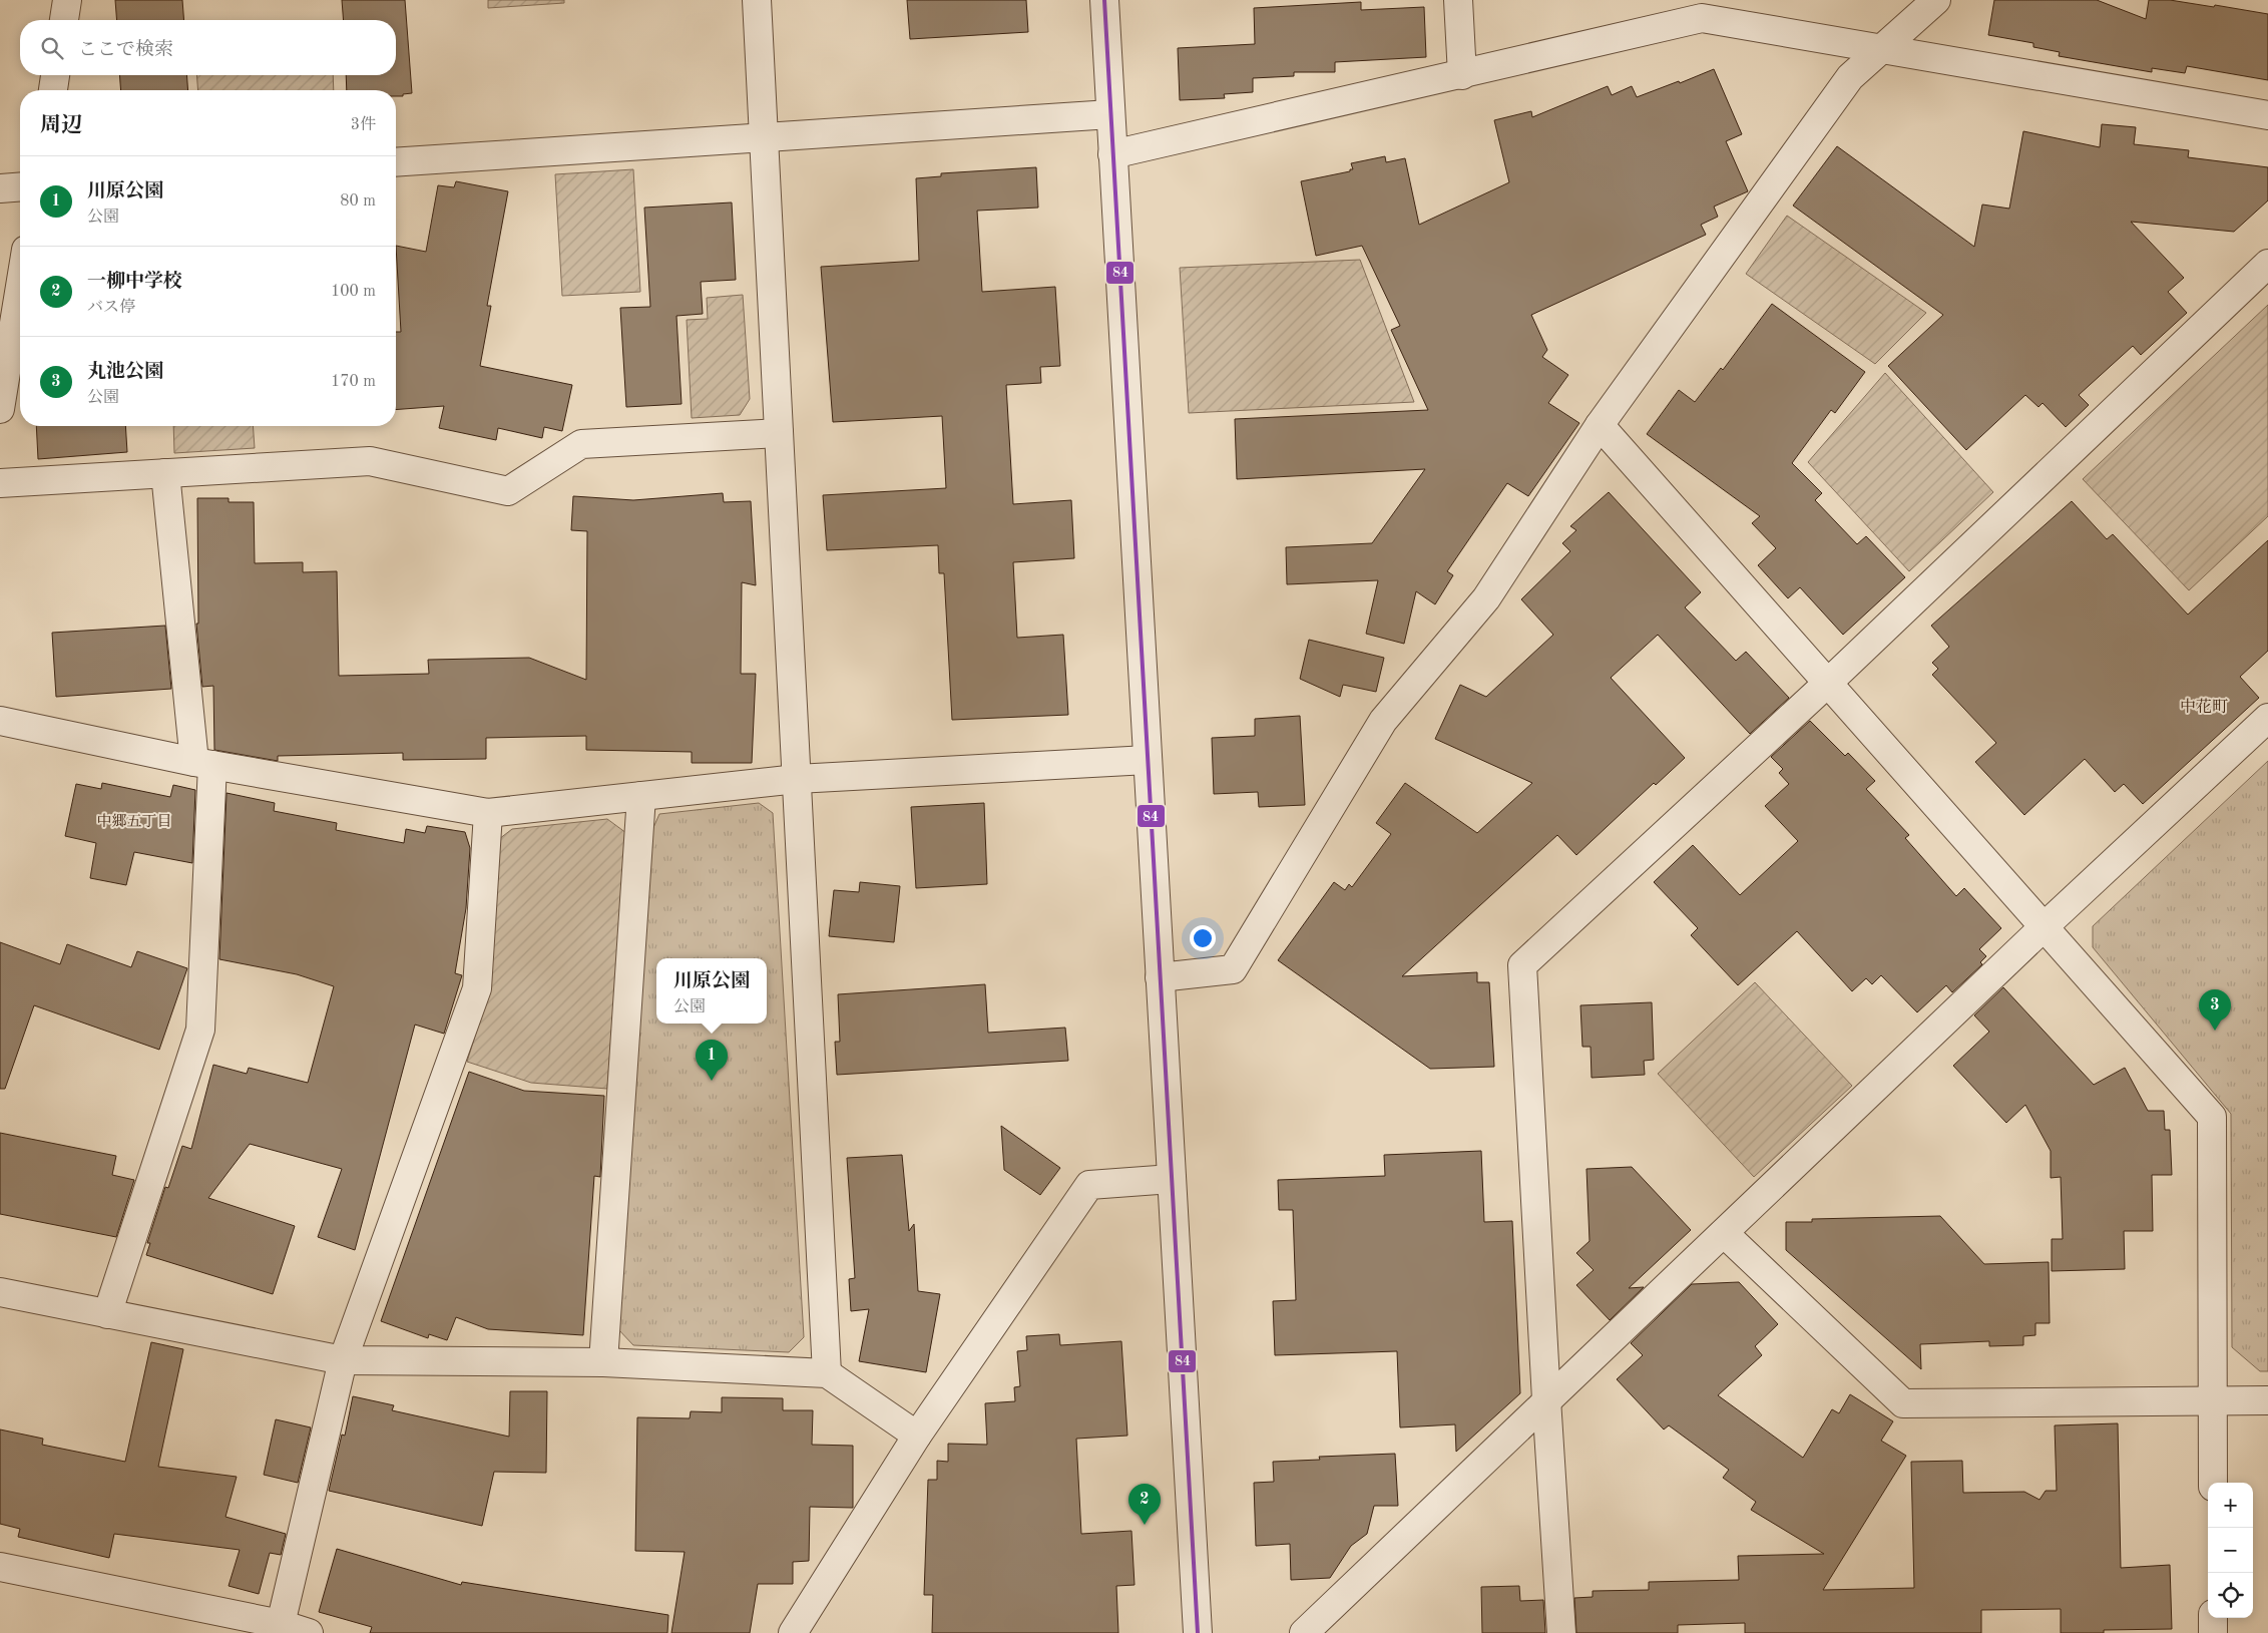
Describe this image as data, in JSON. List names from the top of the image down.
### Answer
{
  "districts": ["中花町", "中郷五丁目"],
  "lines": ["transit line 84"],
  "page": {
    "search": "ここで検索",
    "heading": ["周辺", "3件"],
    "list": [
      {
        "mark": "1",
        "name": "川原公園",
        "note": "公園",
        "value": "80 m"
      },
      {
        "mark": "2",
        "name": "一柳中学校",
        "note": "バス停",
        "value": "100 m"
      },
      {
        "mark": "3",
        "name": "丸池公園",
        "note": "公園",
        "value": "170 m"
      }
    ],
    "popup": ["川原公園", "公園"],
    "pins": ["3", "1", "2"],
    "map_buttons": ["+", "−"]
  }
}
